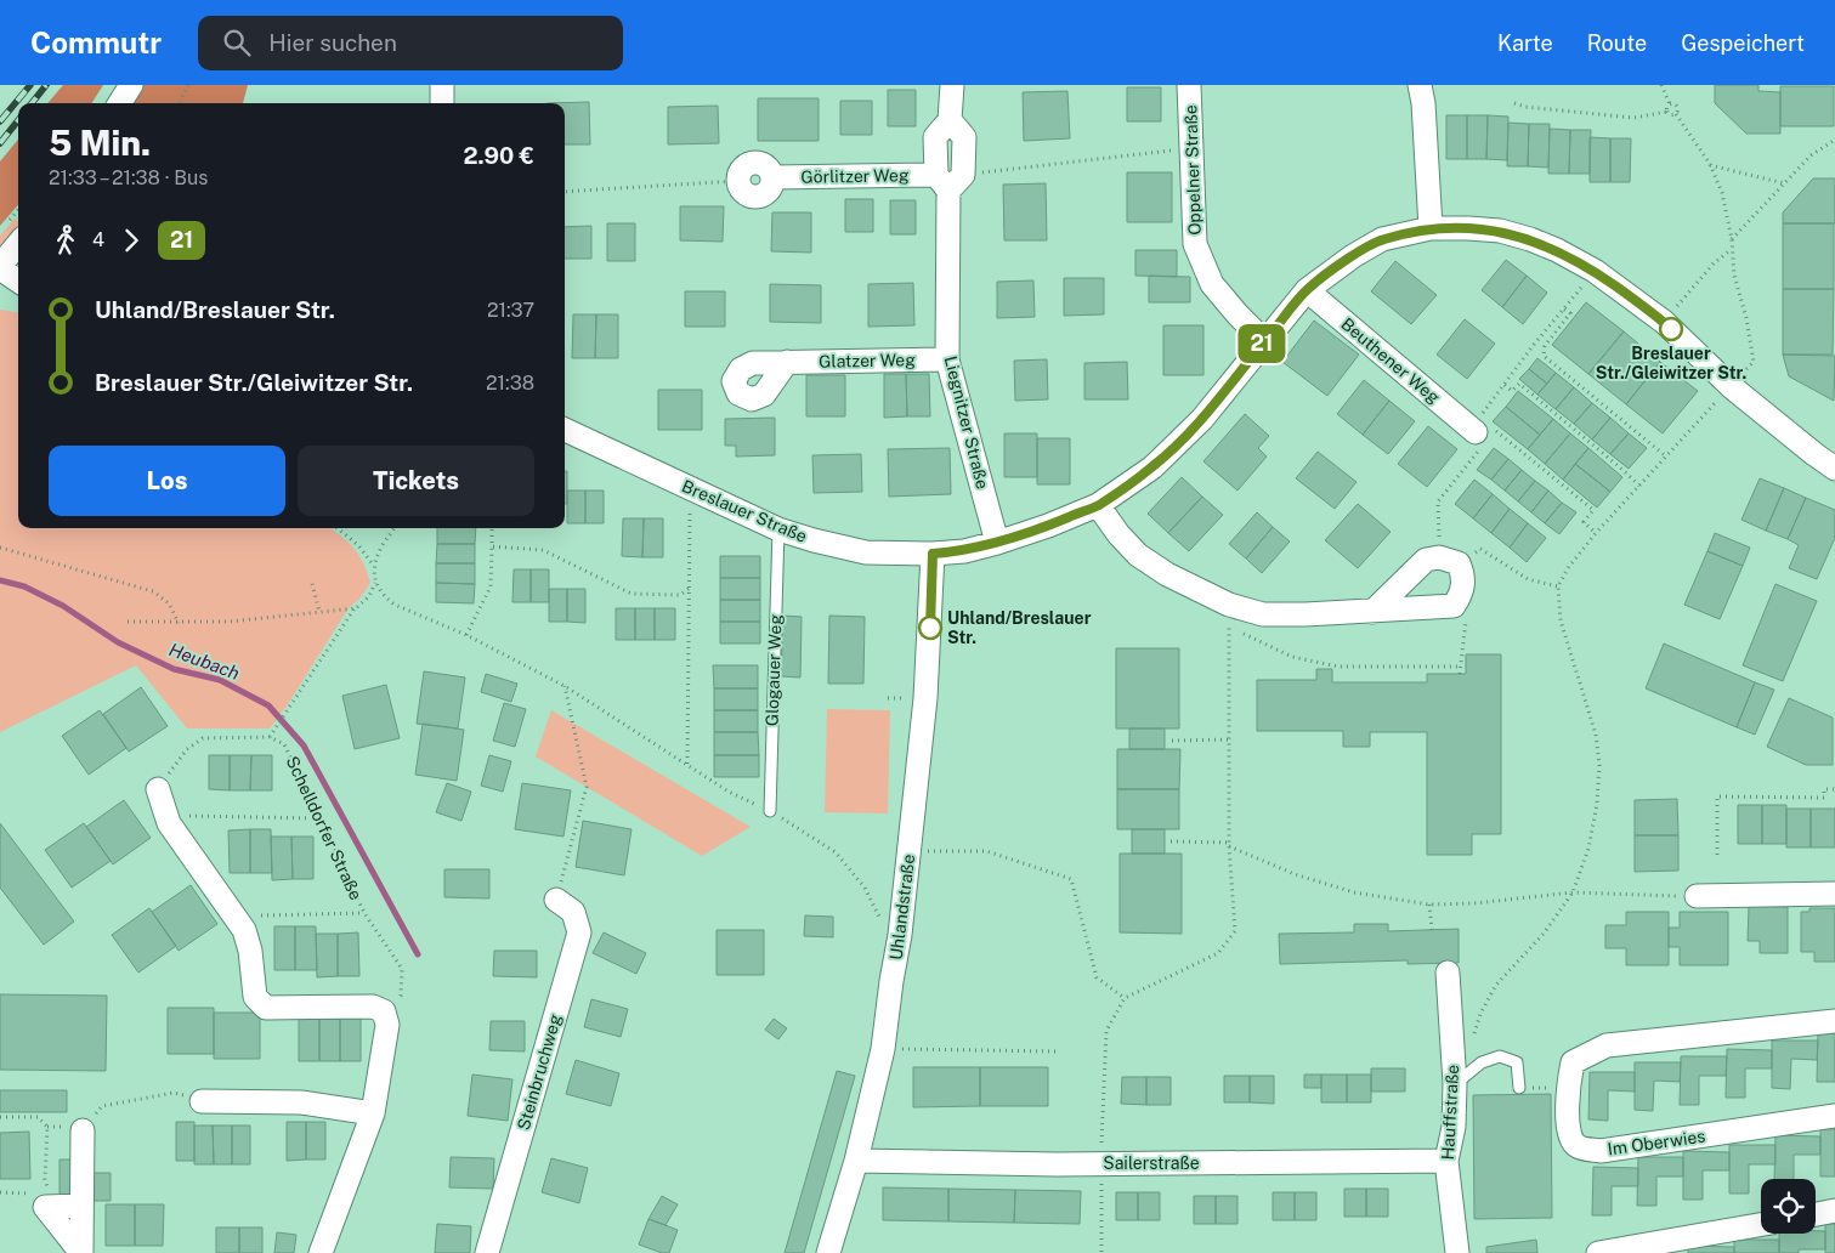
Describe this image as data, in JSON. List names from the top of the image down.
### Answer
{
  "streets": {
    "street": [
      "Oppelner Straße",
      "Görlitzer Weg",
      "Glatzer Weg",
      "Beuthener Weg",
      "Liegnitzer Straße",
      "Breslauer Straße",
      "Uhlandstraße",
      "Steinbruchweg",
      "Hauffstraße",
      "Im Oberwies",
      "Sailerstraße"
    ],
    "lane": ["Glogauer Weg"],
    "path": ["Schelldorfer Straße"]
  },
  "crossings": [
    ["Oppelner Straße", "Breslauer Straße"],
    ["Görlitzer Weg", "Liegnitzer Straße"],
    ["Glatzer Weg", "Liegnitzer Straße"],
    ["Beuthener Weg", "Breslauer Straße"],
    ["Liegnitzer Straße", "Breslauer Straße"],
    ["Breslauer Straße", "Glogauer Weg"],
    ["Breslauer Straße", "Uhlandstraße"],
    ["Uhlandstraße", "Sailerstraße"],
    ["Hauffstraße", "Sailerstraße"]
  ],
  "water": ["Heubach"],
  "places": ["Breslauer Str./Gleiwitzer Str.", "Uhland/Breslauer Str."],
  "lines": ["bus line 21"],
  "page": {
    "header": "Commutr",
    "search": "Hier suchen",
    "nav": ["Karte", "Route", "Gespeichert"],
    "on_map": "21",
    "heading": ["5 Min.", "21:33 – 21:38 · Bus", "2.90 €"],
    "legs": ["4", "21"],
    "list": [
      {
        "name": "Uhland/Breslauer Str.",
        "value": "21:37"
      },
      {
        "name": "Breslauer Str./Gleiwitzer Str.",
        "value": "21:38"
      }
    ],
    "buttons": ["Los", "Tickets"]
  }
}
